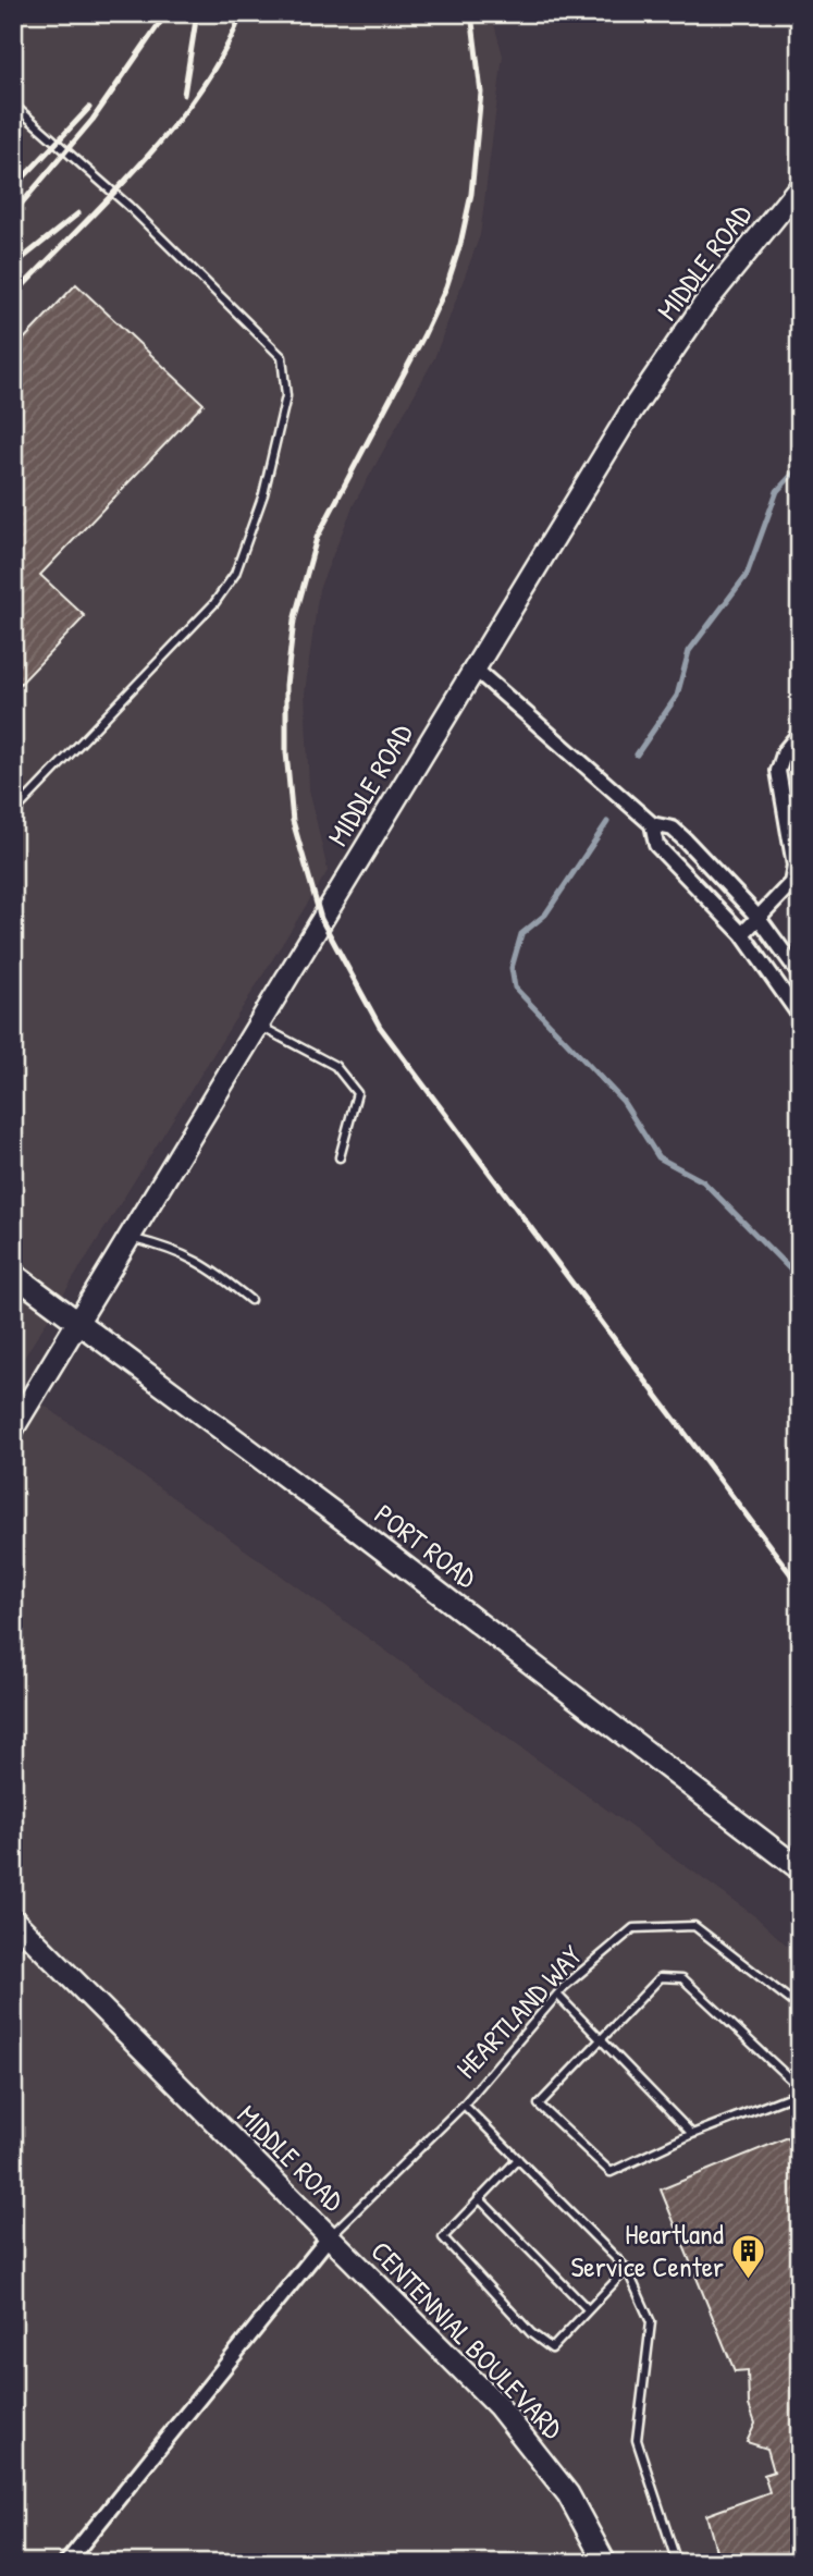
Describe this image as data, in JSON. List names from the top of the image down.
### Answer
{
  "streets": {
    "main road": ["MIDDLE ROAD", "PORT ROAD", "CENTENNIAL BOULEVARD"],
    "lane": ["HEARTLAND WAY"]
  },
  "crossings": [
    ["MIDDLE ROAD", "PORT ROAD"],
    ["MIDDLE ROAD", "HEARTLAND WAY"],
    ["MIDDLE ROAD", "CENTENNIAL BOULEVARD"],
    ["HEARTLAND WAY", "CENTENNIAL BOULEVARD"]
  ],
  "places": {
    "building": ["Heartland Service Center"]
  }
}
